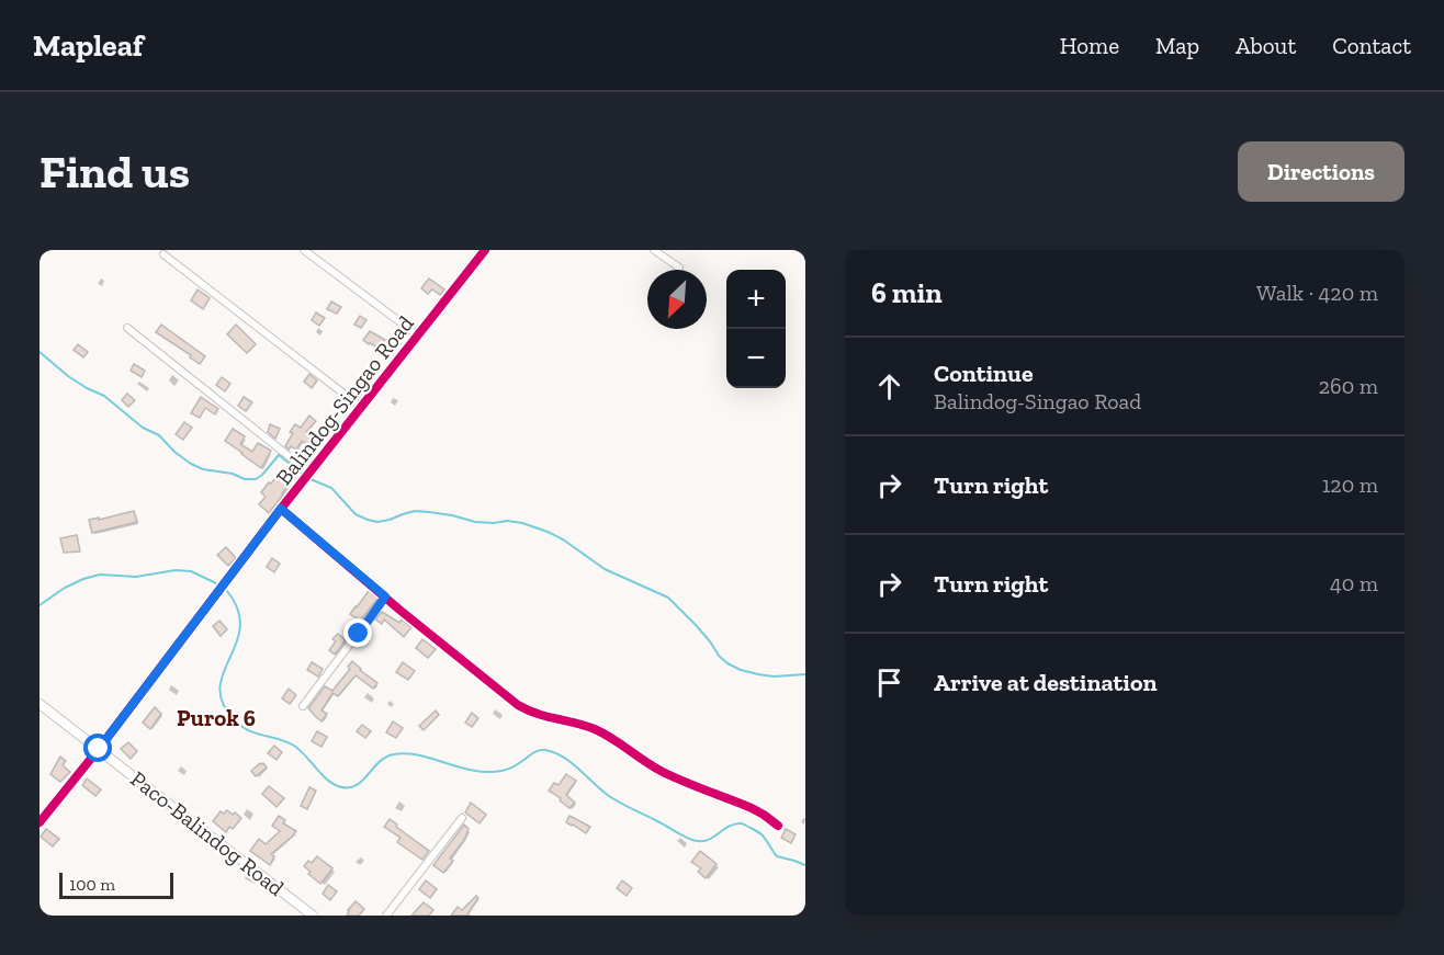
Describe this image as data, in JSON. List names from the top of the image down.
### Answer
{
  "streets": {
    "street": ["Balindog-Singao Road", "Paco-Balindog Road"]
  },
  "crossings": [
    ["Balindog-Singao Road", "Paco-Balindog Road"]
  ],
  "districts": ["Purok 6"],
  "scale_bar": "100 m",
  "north": "bottom left",
  "page": {
    "header": "Mapleaf",
    "nav": [
      "Home",
      "Map",
      "About",
      "Contact"
    ],
    "buttons": "Directions",
    "title": "Find us",
    "heading": ["6 min", "Walk · 420 m"],
    "map_buttons": ["+", "−"],
    "list": [
      ["Continue", "Balindog-Singao Road", "260 m"],
      ["Turn right", "120 m"],
      ["Turn right", "40 m"],
      "Arrive at destination"
    ],
    "scale": "100 m"
  }
}
